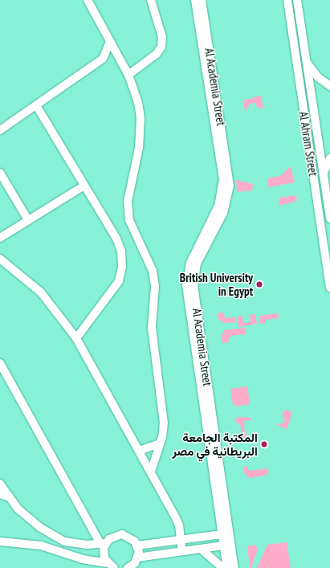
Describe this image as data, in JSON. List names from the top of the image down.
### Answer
{
  "streets": {
    "street": ["Al Academia Street", "Al Ahram Street"]
  },
  "places": ["British University in Egypt", "المكتبة الجامعة البريطانية في مصر"]
}
